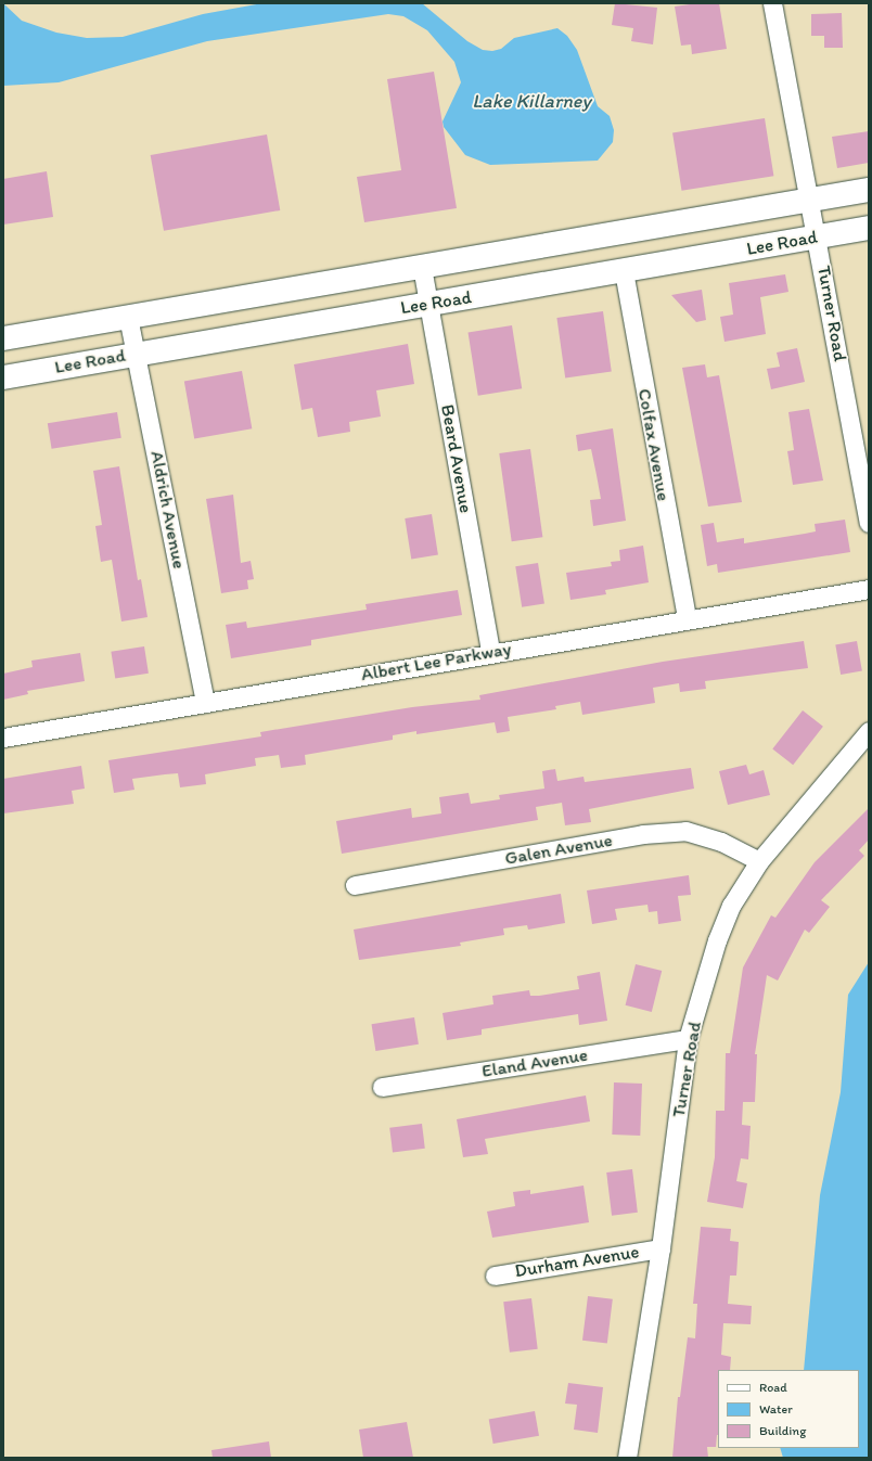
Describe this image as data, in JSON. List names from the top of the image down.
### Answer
{
  "streets": {
    "main road": ["Lee Road"],
    "street": [
      "Turner Road",
      "Colfax Avenue",
      "Beard Avenue",
      "Aldrich Avenue",
      "Albert Lee Parkway",
      "Galen Avenue",
      "Eland Avenue",
      "Durham Avenue"
    ]
  },
  "crossings": [
    ["Lee Road", "Turner Road"],
    ["Lee Road", "Colfax Avenue"],
    ["Lee Road", "Beard Avenue"],
    ["Lee Road", "Aldrich Avenue"],
    ["Turner Road", "Galen Avenue"],
    ["Turner Road", "Eland Avenue"],
    ["Turner Road", "Durham Avenue"],
    ["Colfax Avenue", "Albert Lee Parkway"],
    ["Beard Avenue", "Albert Lee Parkway"],
    ["Aldrich Avenue", "Albert Lee Parkway"]
  ],
  "water": ["Lake Killarney"],
  "legend": ["Road", "Water", "Building"]
}
